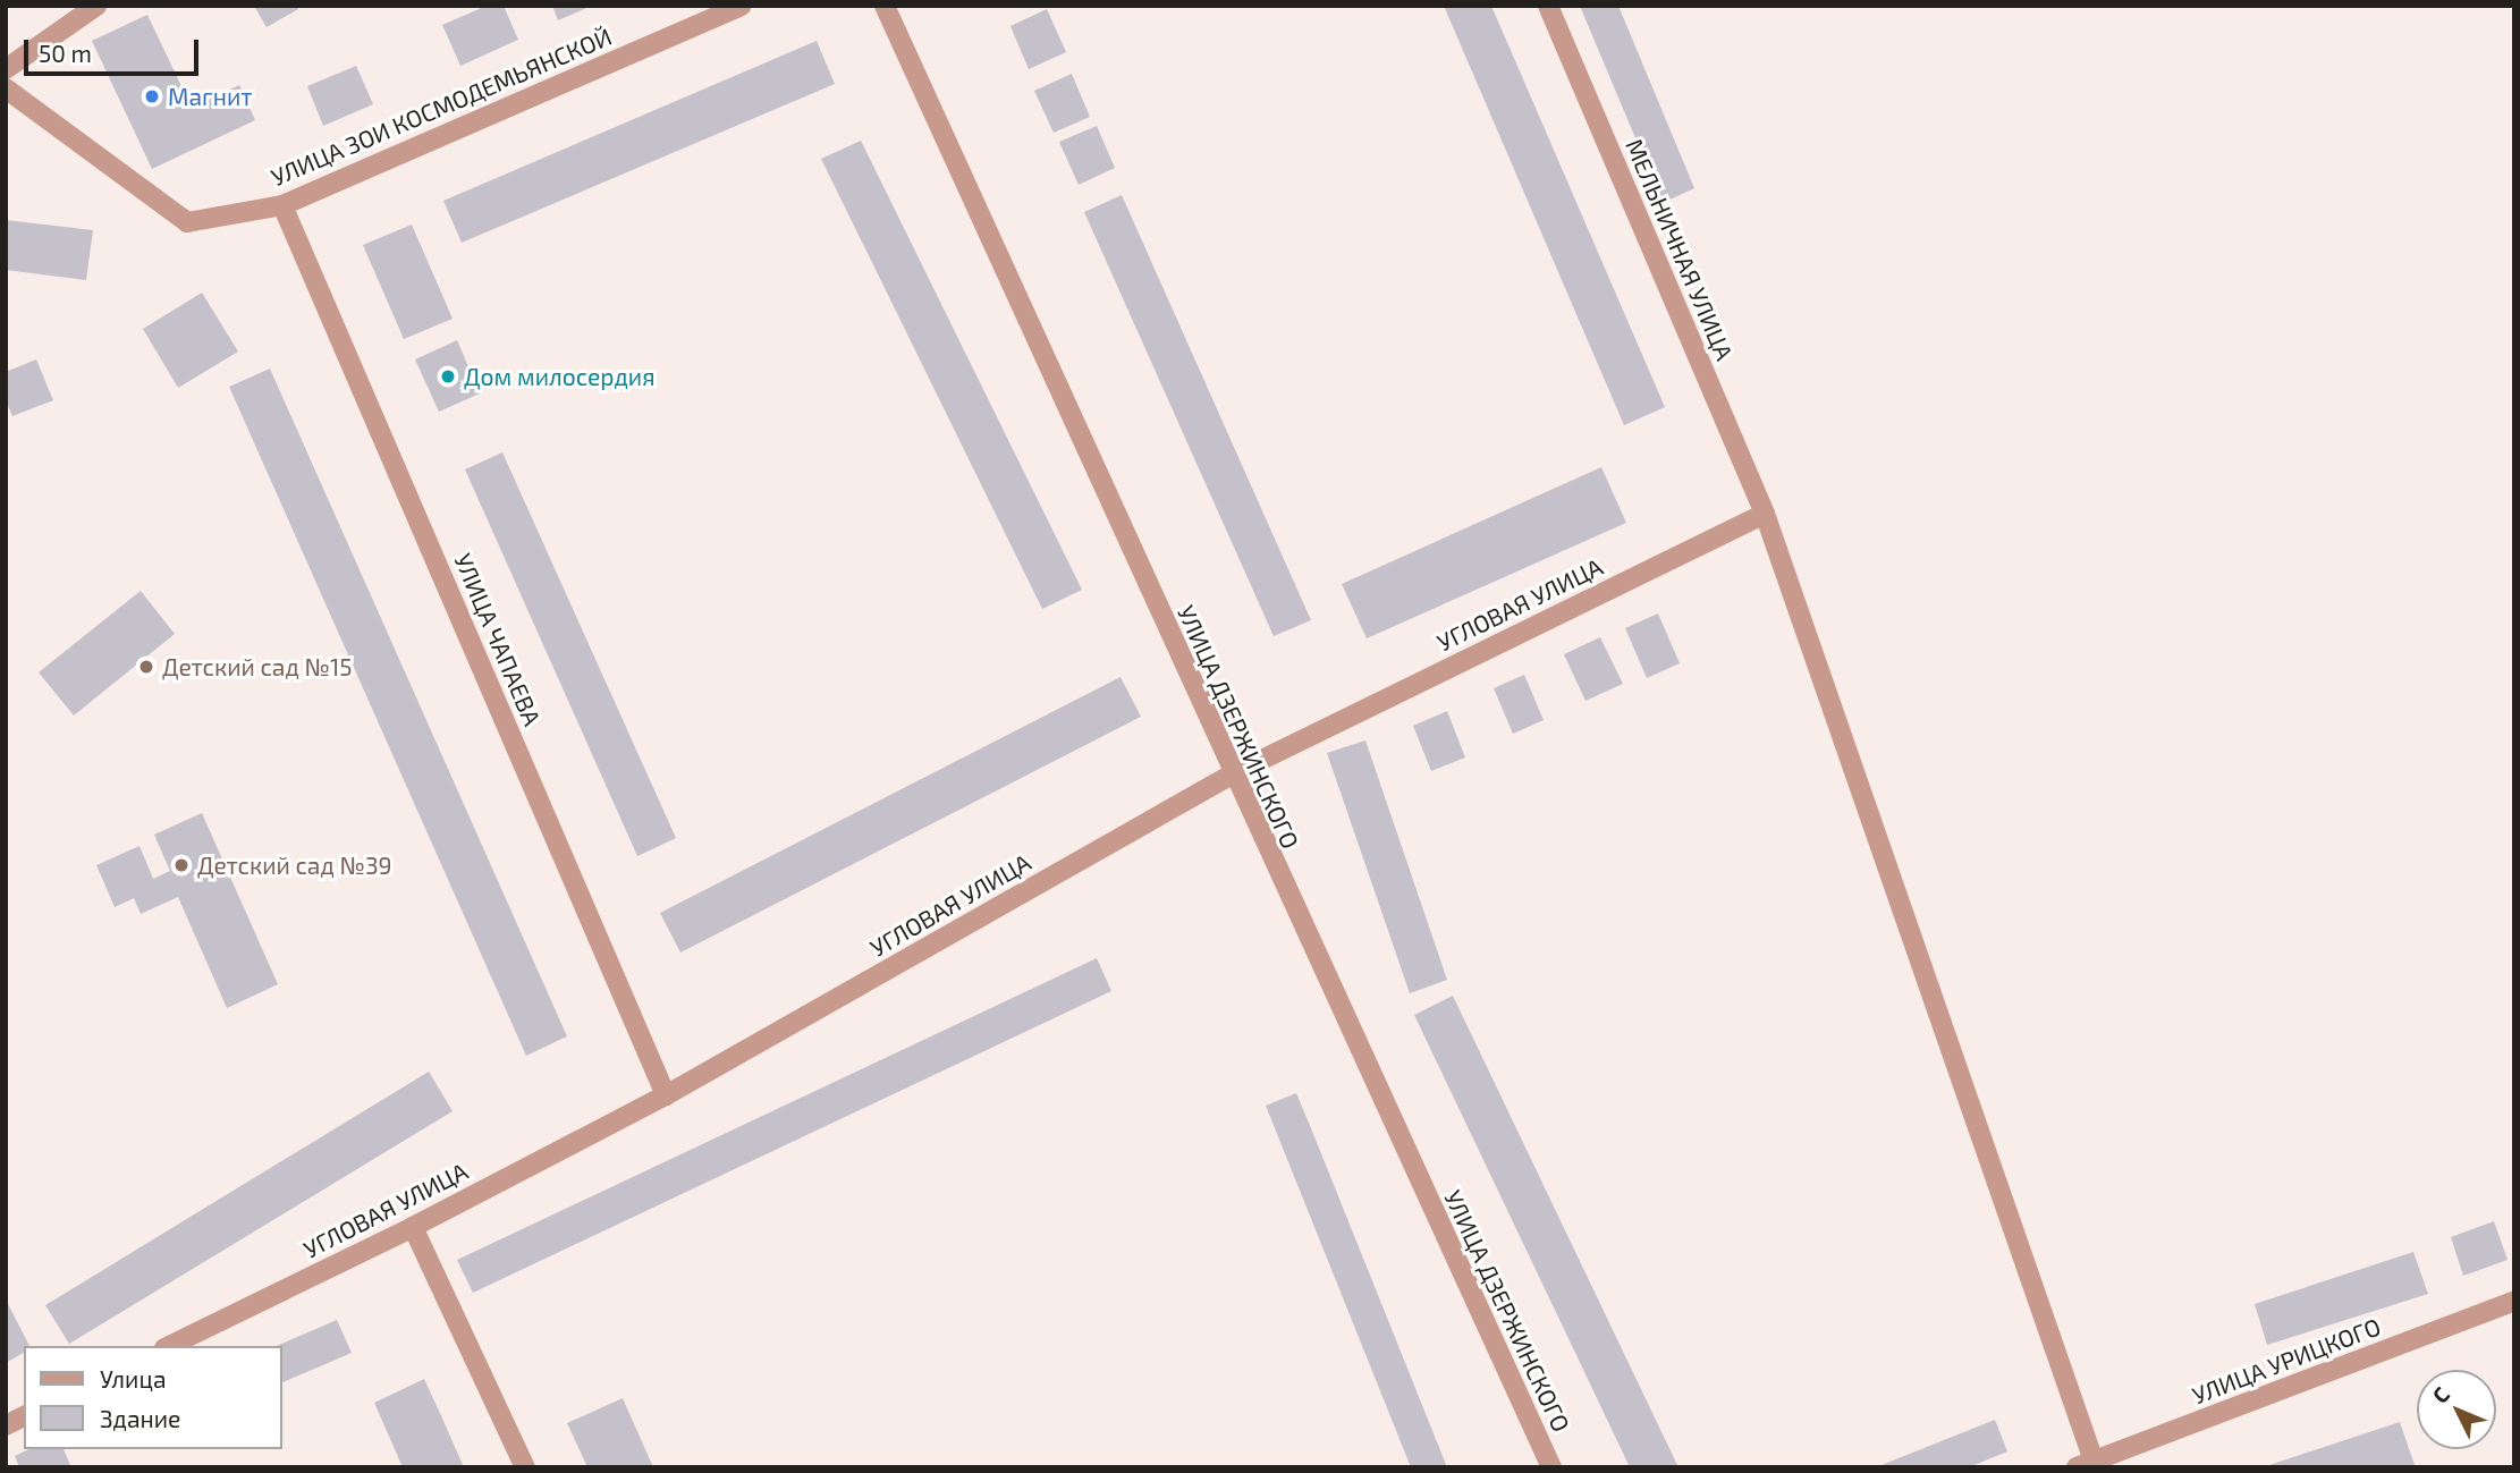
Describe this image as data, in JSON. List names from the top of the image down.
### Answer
{
  "streets": {
    "street": [
      "УЛИЦА ЗОИ КОСМОДЕМЬЯНСКОЙ",
      "МЕЛЬНИЧНАЯ УЛИЦА",
      "УГЛОВАЯ УЛИЦА",
      "УЛИЦА ЧАПАЕВА",
      "УЛИЦА ДЗЕРЖИНСКОГО",
      "УЛИЦА УРИЦКОГО"
    ]
  },
  "crossings": [
    ["УЛИЦА ЗОИ КОСМОДЕМЬЯНСКОЙ", "УЛИЦА ЧАПАЕВА"],
    ["МЕЛЬНИЧНАЯ УЛИЦА", "УГЛОВАЯ УЛИЦА"],
    ["МЕЛЬНИЧНАЯ УЛИЦА", "УЛИЦА УРИЦКОГО"],
    ["УГЛОВАЯ УЛИЦА", "УЛИЦА ЧАПАЕВА"],
    ["УГЛОВАЯ УЛИЦА", "УЛИЦА ДЗЕРЖИНСКОГО"]
  ],
  "places": [
    "Магнит",
    "Дом милосердия",
    "Детский сад №15",
    "Детский сад №39"
  ],
  "legend": ["Улица", "Здание"],
  "scale_bar": "50 m",
  "north": "top left"
}
